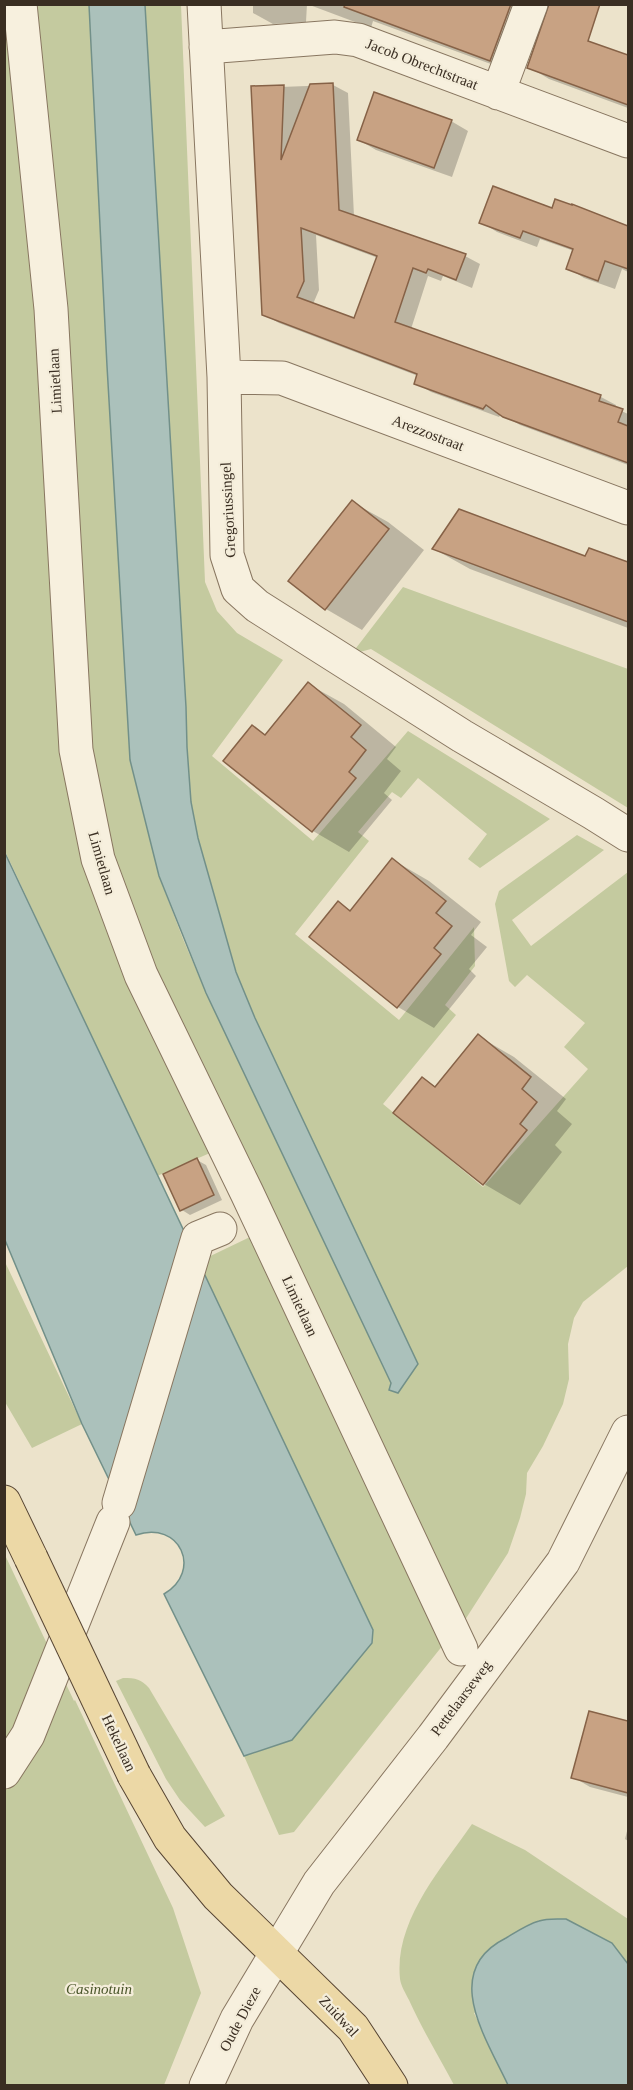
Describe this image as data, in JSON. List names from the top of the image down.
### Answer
{
  "streets": {
    "main road": ["Hekellaan", "Zuidwal"],
    "street": [
      "Jacob Obrechtstraat",
      "Limietlaan",
      "Arezzostraat",
      "Gregoriussingel",
      "Pettelaarseweg",
      "Oude Dieze"
    ]
  },
  "crossings": [
    ["Jacob Obrechtstraat", "Gregoriussingel"],
    ["Arezzostraat", "Gregoriussingel"],
    ["Pettelaarseweg", "Hekellaan"],
    ["Pettelaarseweg", "Zuidwal"],
    ["Pettelaarseweg", "Oude Dieze"],
    ["Hekellaan", "Zuidwal"],
    ["Hekellaan", "Oude Dieze"],
    ["Zuidwal", "Oude Dieze"]
  ],
  "parks": ["Casinotuin"]
}
